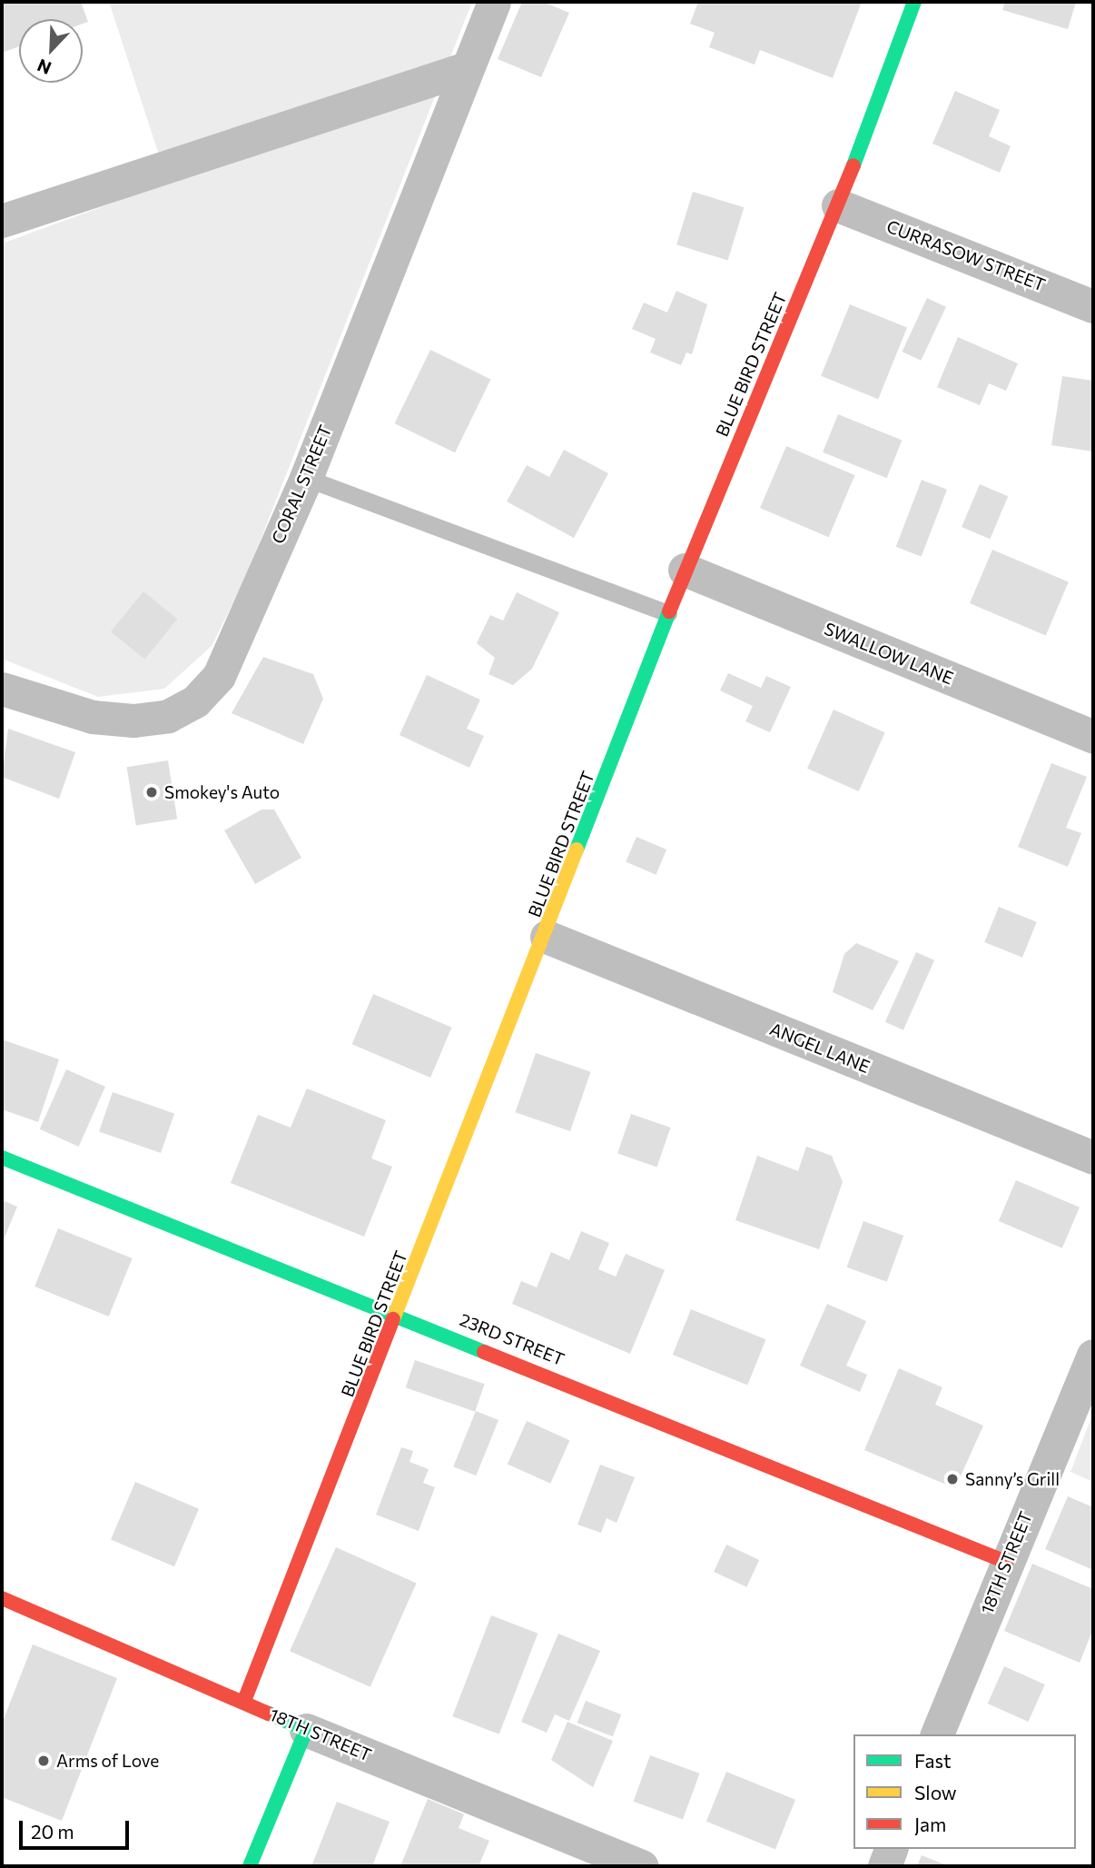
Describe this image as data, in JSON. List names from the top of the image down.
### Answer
{
  "streets": {
    "street": [
      "CURRASOW STREET",
      "BLUE BIRD STREET",
      "CORAL STREET",
      "SWALLOW LANE",
      "ANGEL LANE",
      "23RD STREET",
      "18TH STREET"
    ]
  },
  "crossings": [
    ["CURRASOW STREET", "BLUE BIRD STREET"],
    ["BLUE BIRD STREET", "SWALLOW LANE"],
    ["BLUE BIRD STREET", "ANGEL LANE"],
    ["BLUE BIRD STREET", "23RD STREET"],
    ["BLUE BIRD STREET", "18TH STREET"],
    ["23RD STREET", "18TH STREET"]
  ],
  "places": ["Smokey's Auto", "Sanny’s Grill", "Arms of Love"],
  "legend": ["Fast", "Slow", "Jam"],
  "scale_bar": "20 m",
  "north": "bottom left"
}
